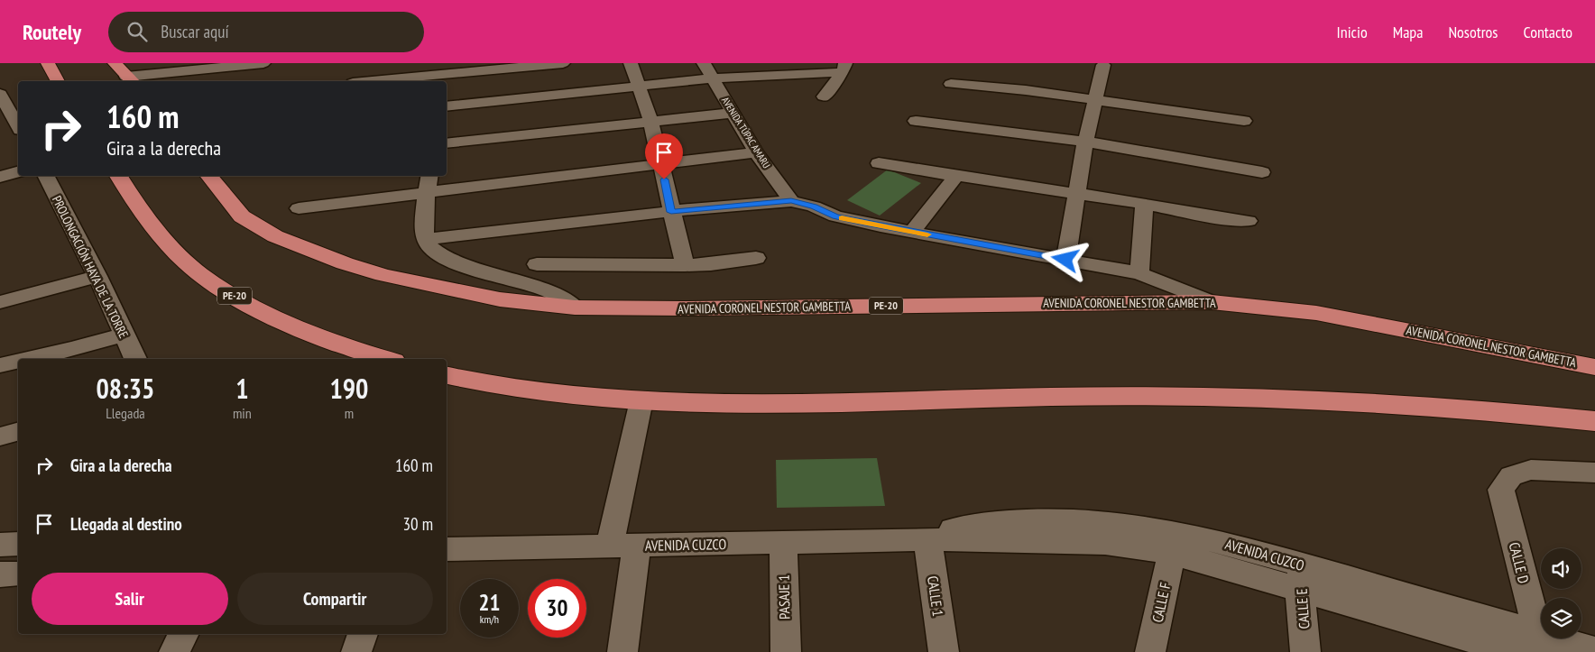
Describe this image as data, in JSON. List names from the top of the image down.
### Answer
{
  "streets": {
    "highway": ["PE-20", "AVENIDA CORONEL NESTOR GAMBETTA"],
    "street": [
      "AVENIDA TÚPAC AMARU",
      "PROLONGACIÓN HAYA DE LA TORRE",
      "AVENIDA CUZCO",
      "CALLE D",
      "CALLE 1",
      "PASAJE 1",
      "CALLE F",
      "CALLE E"
    ]
  },
  "crossings": [
    ["AVENIDA CUZCO", "CALLE D"],
    ["AVENIDA CUZCO", "CALLE 1"],
    ["AVENIDA CUZCO", "PASAJE 1"],
    ["AVENIDA CUZCO", "CALLE F"],
    ["AVENIDA CUZCO", "CALLE E"]
  ],
  "page": {
    "header": "Routely",
    "search": "Buscar aquí",
    "nav": [
      "Inicio",
      "Mapa",
      "Nosotros",
      "Contacto"
    ],
    "turn": ["160 m", "Gira a la derecha"],
    "eta": [
      "08:35",
      "Llegada",
      "1",
      "min",
      "190",
      "m"
    ],
    "list": [
      {
        "name": "Gira a la derecha",
        "value": "160 m"
      },
      {
        "name": "Llegada al destino",
        "value": "30 m"
      }
    ],
    "buttons": ["Salir", "Compartir"],
    "speed": "21 km/h",
    "limit": "30"
  }
}
